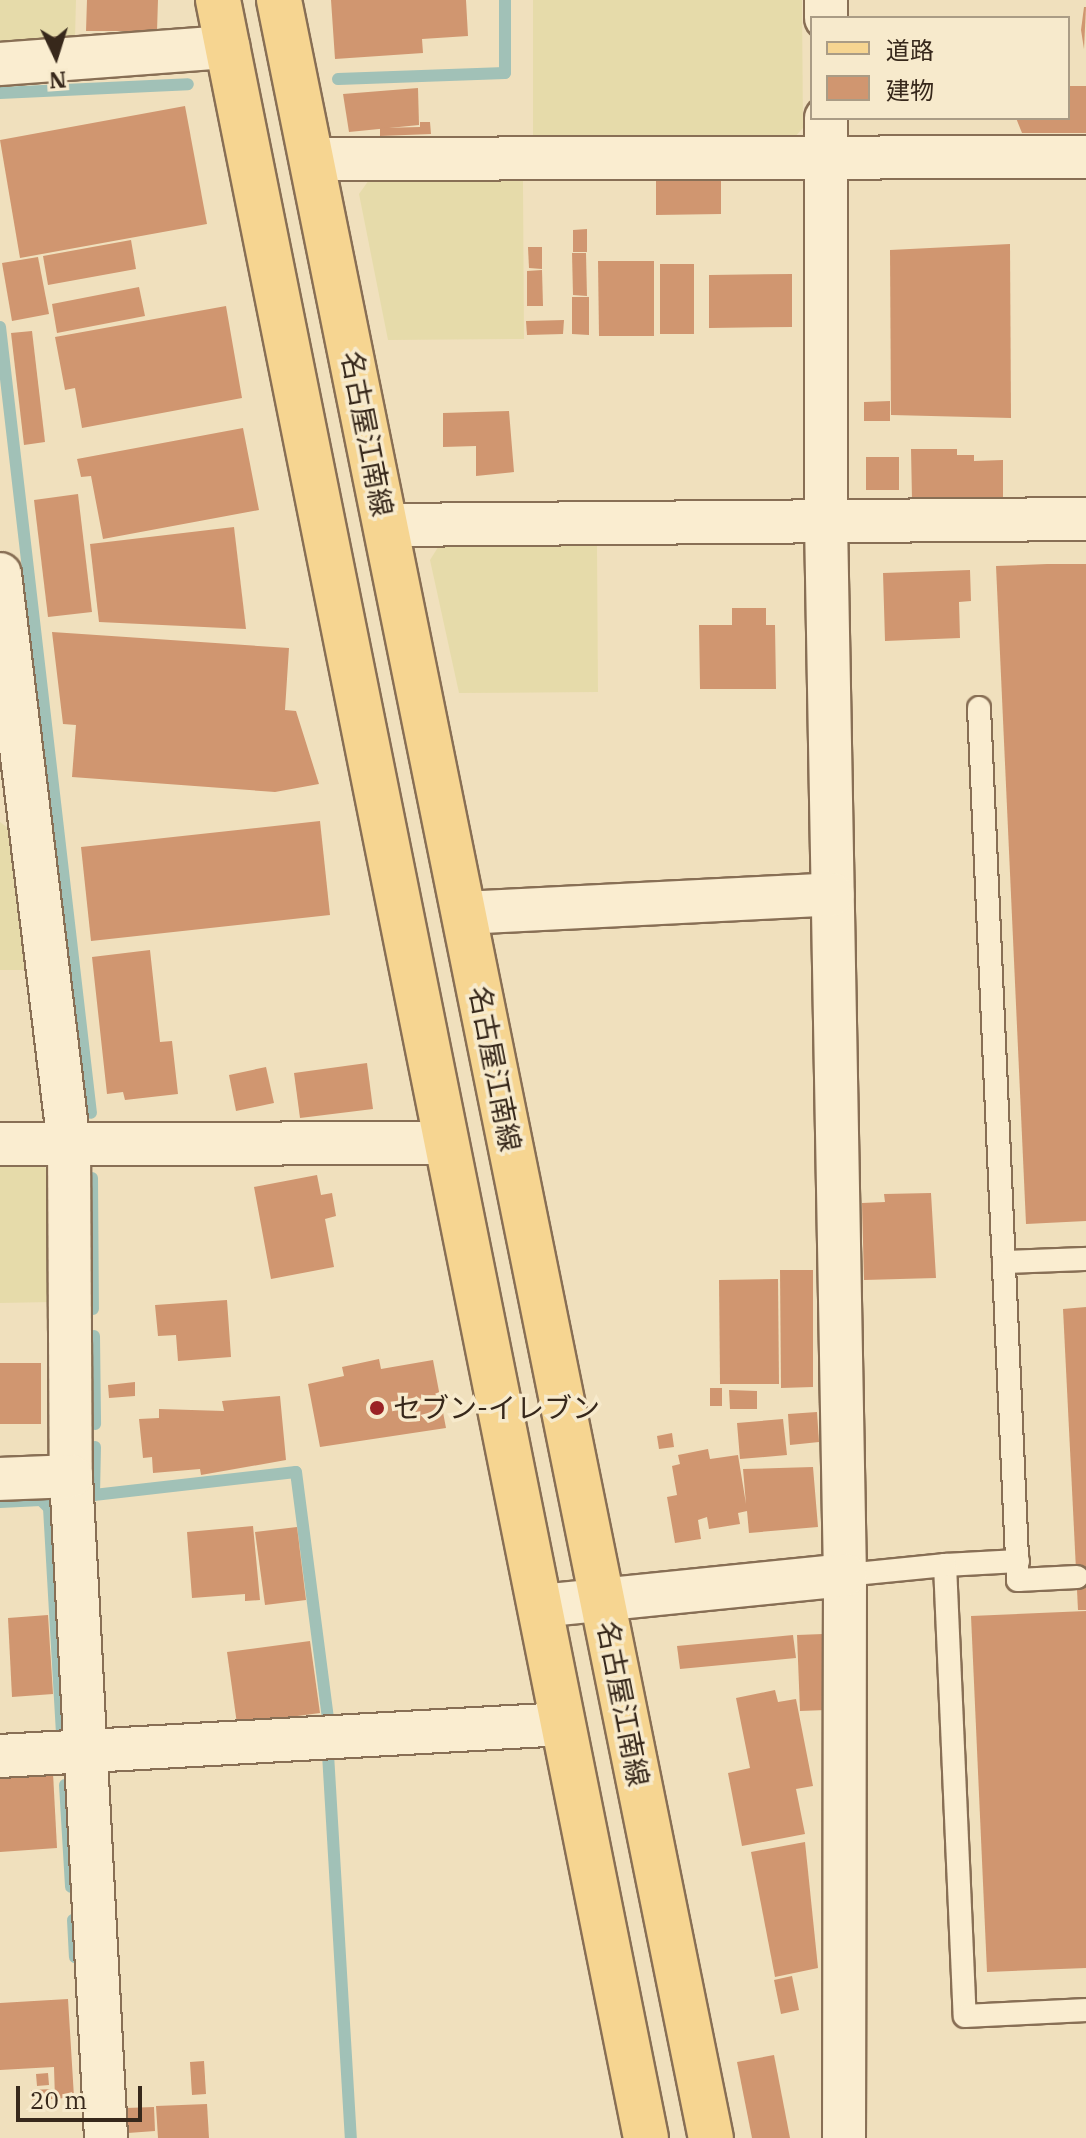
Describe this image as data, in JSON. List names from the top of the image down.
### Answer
{
  "streets": {
    "main road": ["名古屋江南線"]
  },
  "places": ["セブン-イレブン"],
  "legend": ["道路", "建物"],
  "scale_bar": "20 m",
  "north": "bottom"
}
